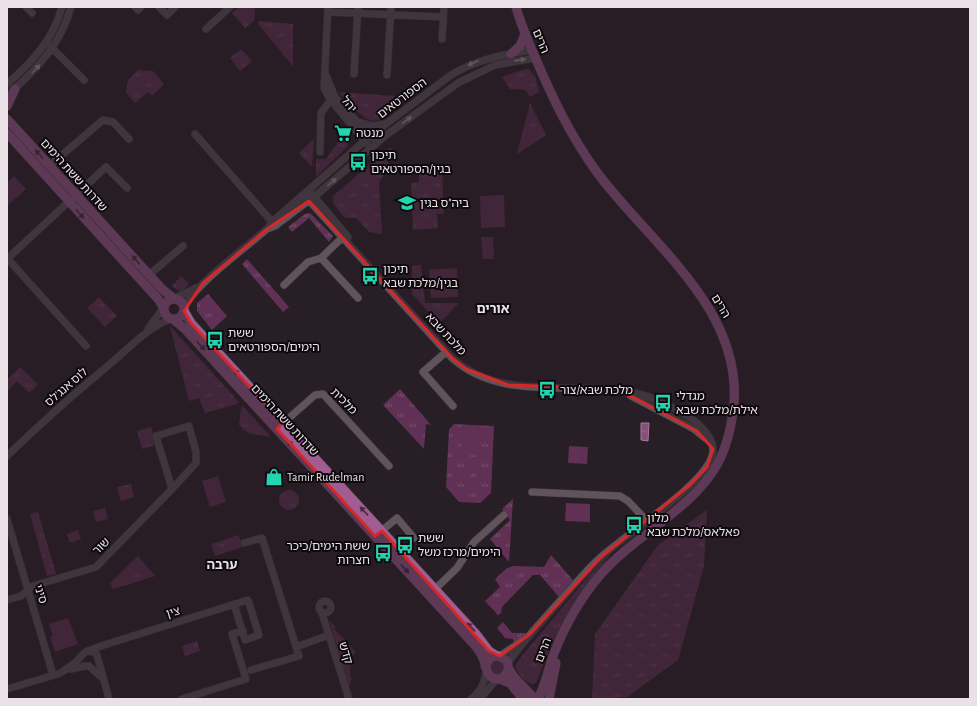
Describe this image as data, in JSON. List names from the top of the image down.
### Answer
{
  "streets": {
    "main road": ["הרים", "שדרות ששת הימים"],
    "street": [
      "הספורטאים",
      "יהל",
      "מלכת שבא",
      "לוס אנג'לס",
      "מלכית",
      "שור",
      "סיני",
      "צין",
      "קדש"
    ]
  },
  "crossings": [
    ["הרים", "הספורטאים"],
    ["הספורטאים", "יהל"],
    ["הספורטאים", "שדרות ששת הימים"],
    ["הספורטאים", "מלכת שבא"],
    ["הספורטאים", "לוס אנג'לס"],
    ["שדרות ששת הימים", "מלכת שבא"],
    ["שדרות ששת הימים", "לוס אנג'לס"],
    ["שדרות ששת הימים", "מלכית"],
    ["שור", "סיני"],
    ["סיני", "צין"]
  ],
  "districts": ["אורים", "ערבה"],
  "places": {
    "supermarket": ["מנטה"],
    "bus stop": [
      "תיכון בגין/הספורטאים",
      "תיכון בגין/מלכת שבא",
      "ששת הימים/הספורטאים",
      "מלכת שבא/צור",
      "מגדלי אילת/מלכת שבא",
      "מלון פאלאס/מלכת שבא",
      "ששת הימים/מרכז משל",
      "ששת הימים/כיכר חצרות"
    ],
    "school or university": ["ביה\"ס בגין"],
    "shop": ["Tamir Rudelman"]
  }
}
